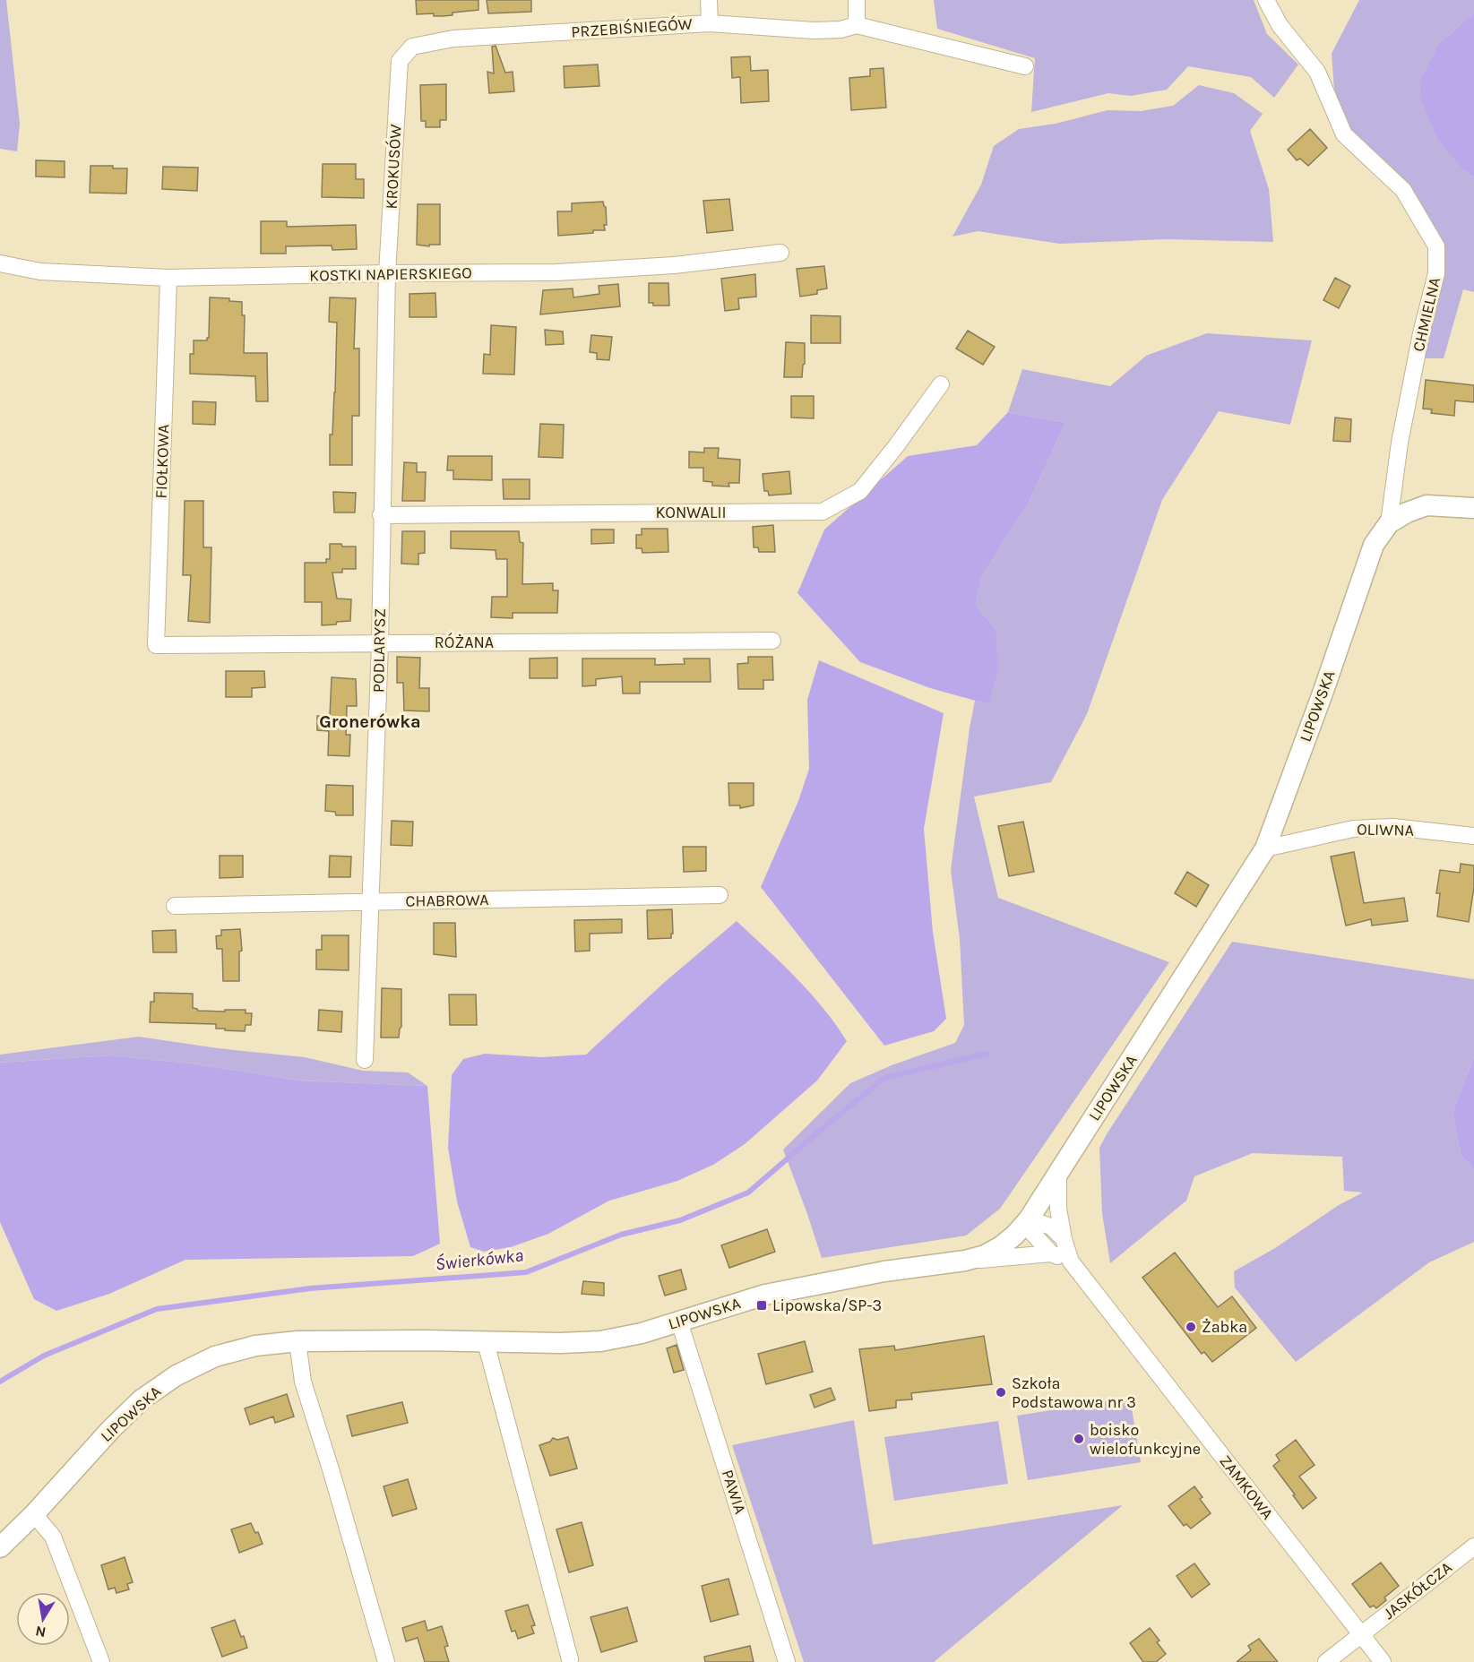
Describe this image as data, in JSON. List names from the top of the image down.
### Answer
{
  "streets": {
    "street": [
      "PRZEBIŚNIEGÓW",
      "KROKUSÓW",
      "KOSTKI NAPIERSKIEGO",
      "CHMIELNA",
      "FIOŁKOWA",
      "KONWALII",
      "RÓŻANA",
      "PODLARYSZ",
      "LIPOWSKA",
      "OLIWNA",
      "CHABROWA",
      "ZAMKOWA",
      "PAWIA",
      "JASKÓŁCZA"
    ]
  },
  "crossings": [
    ["PRZEBIŚNIEGÓW", "KROKUSÓW"],
    ["KROKUSÓW", "KOSTKI NAPIERSKIEGO"],
    ["KROKUSÓW", "PODLARYSZ"],
    ["KOSTKI NAPIERSKIEGO", "FIOŁKOWA"],
    ["KOSTKI NAPIERSKIEGO", "PODLARYSZ"],
    ["CHMIELNA", "LIPOWSKA"],
    ["FIOŁKOWA", "RÓŻANA"],
    ["KONWALII", "PODLARYSZ"],
    ["RÓŻANA", "PODLARYSZ"],
    ["PODLARYSZ", "CHABROWA"],
    ["LIPOWSKA", "OLIWNA"],
    ["LIPOWSKA", "ZAMKOWA"],
    ["LIPOWSKA", "PAWIA"],
    ["ZAMKOWA", "JASKÓŁCZA"]
  ],
  "districts": ["Gronerówka"],
  "water": ["Świerkówka"],
  "places": {
    "transit": ["Lipowska/SP-3"],
    "other": ["Żabka", "Szkoła Podstawowa nr 3", "boisko wielofunkcyjne"]
  },
  "north": "bottom"
}
